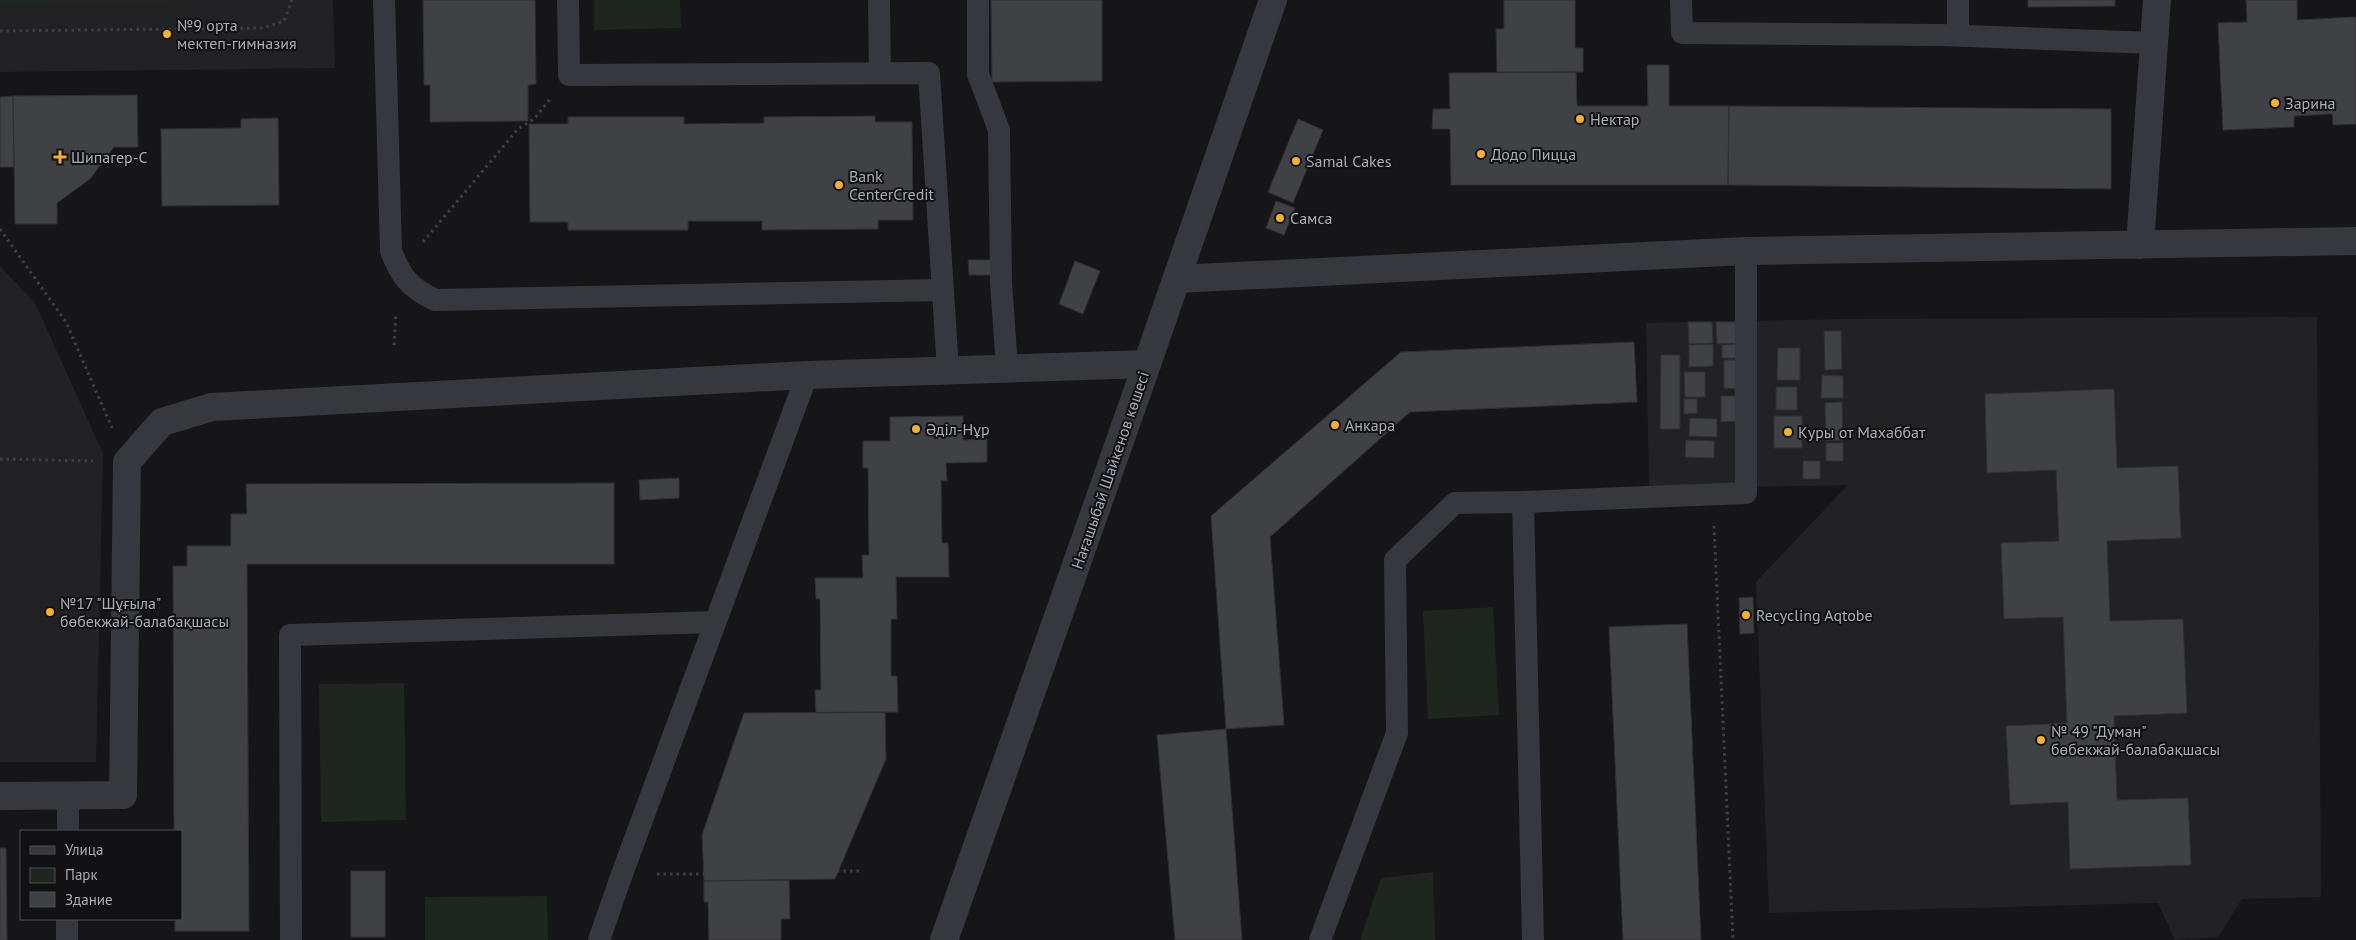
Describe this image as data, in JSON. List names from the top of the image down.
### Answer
{
  "streets": {
    "street": ["Нағашыбай Шайкенов көшесі"]
  },
  "places": {
    "other": [
      "№9 орта мектеп-гимназия",
      "Зарина",
      "Нектар",
      "Додо Пицца",
      "Samal Cakes",
      "Bank CenterCredit",
      "Самса",
      "Анкара",
      "Әділ-Нұр",
      "Куры от Махаббат",
      "№17 \"Шұғыла\" бөбекжай-балабақшасы",
      "Recycling Aqtobe",
      "№ 49 \"Думан\" бөбекжай-балабақшасы"
    ],
    "health": ["Шипагер-С"]
  },
  "legend": ["Улица", "Парк", "Здание"]
}
